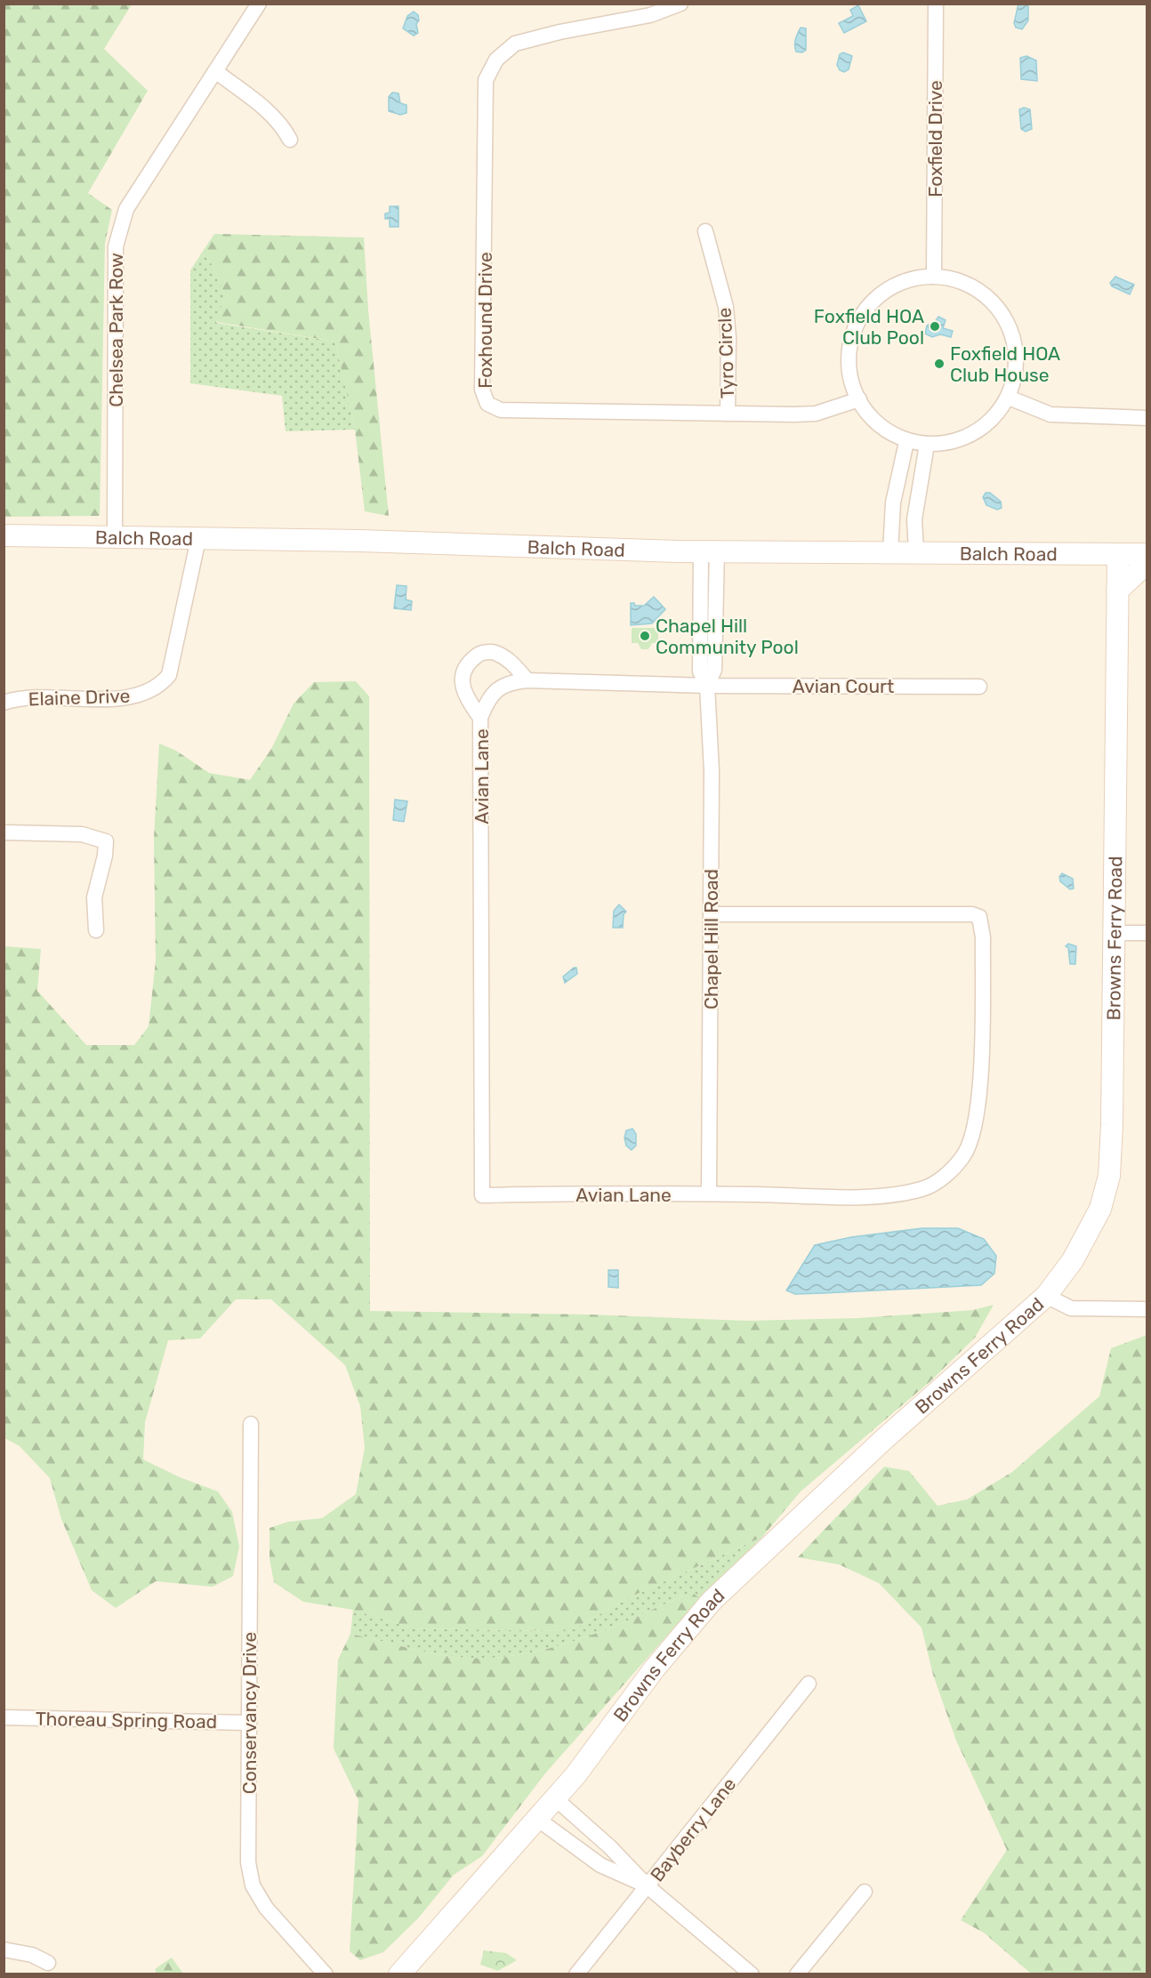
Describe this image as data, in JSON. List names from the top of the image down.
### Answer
{
  "streets": {
    "street": [
      "Foxfield Drive",
      "Foxhound Drive",
      "Chelsea Park Row",
      "Tyro Circle",
      "Balch Road",
      "Avian Court",
      "Elaine Drive",
      "Avian Lane",
      "Chapel Hill Road",
      "Browns Ferry Road",
      "Conservancy Drive",
      "Thoreau Spring Road",
      "Bayberry Lane"
    ]
  },
  "crossings": [
    ["Foxfield Drive", "Foxhound Drive"],
    ["Foxhound Drive", "Tyro Circle"],
    ["Chelsea Park Row", "Balch Road"],
    ["Balch Road", "Elaine Drive"],
    ["Balch Road", "Chapel Hill Road"],
    ["Balch Road", "Browns Ferry Road"],
    ["Avian Court", "Avian Lane"],
    ["Avian Court", "Chapel Hill Road"],
    ["Avian Lane", "Chapel Hill Road"],
    ["Conservancy Drive", "Thoreau Spring Road"]
  ],
  "places": ["Foxfield HOA Club Pool", "Foxfield HOA Club House", "Chapel Hill Community Pool"]
}
